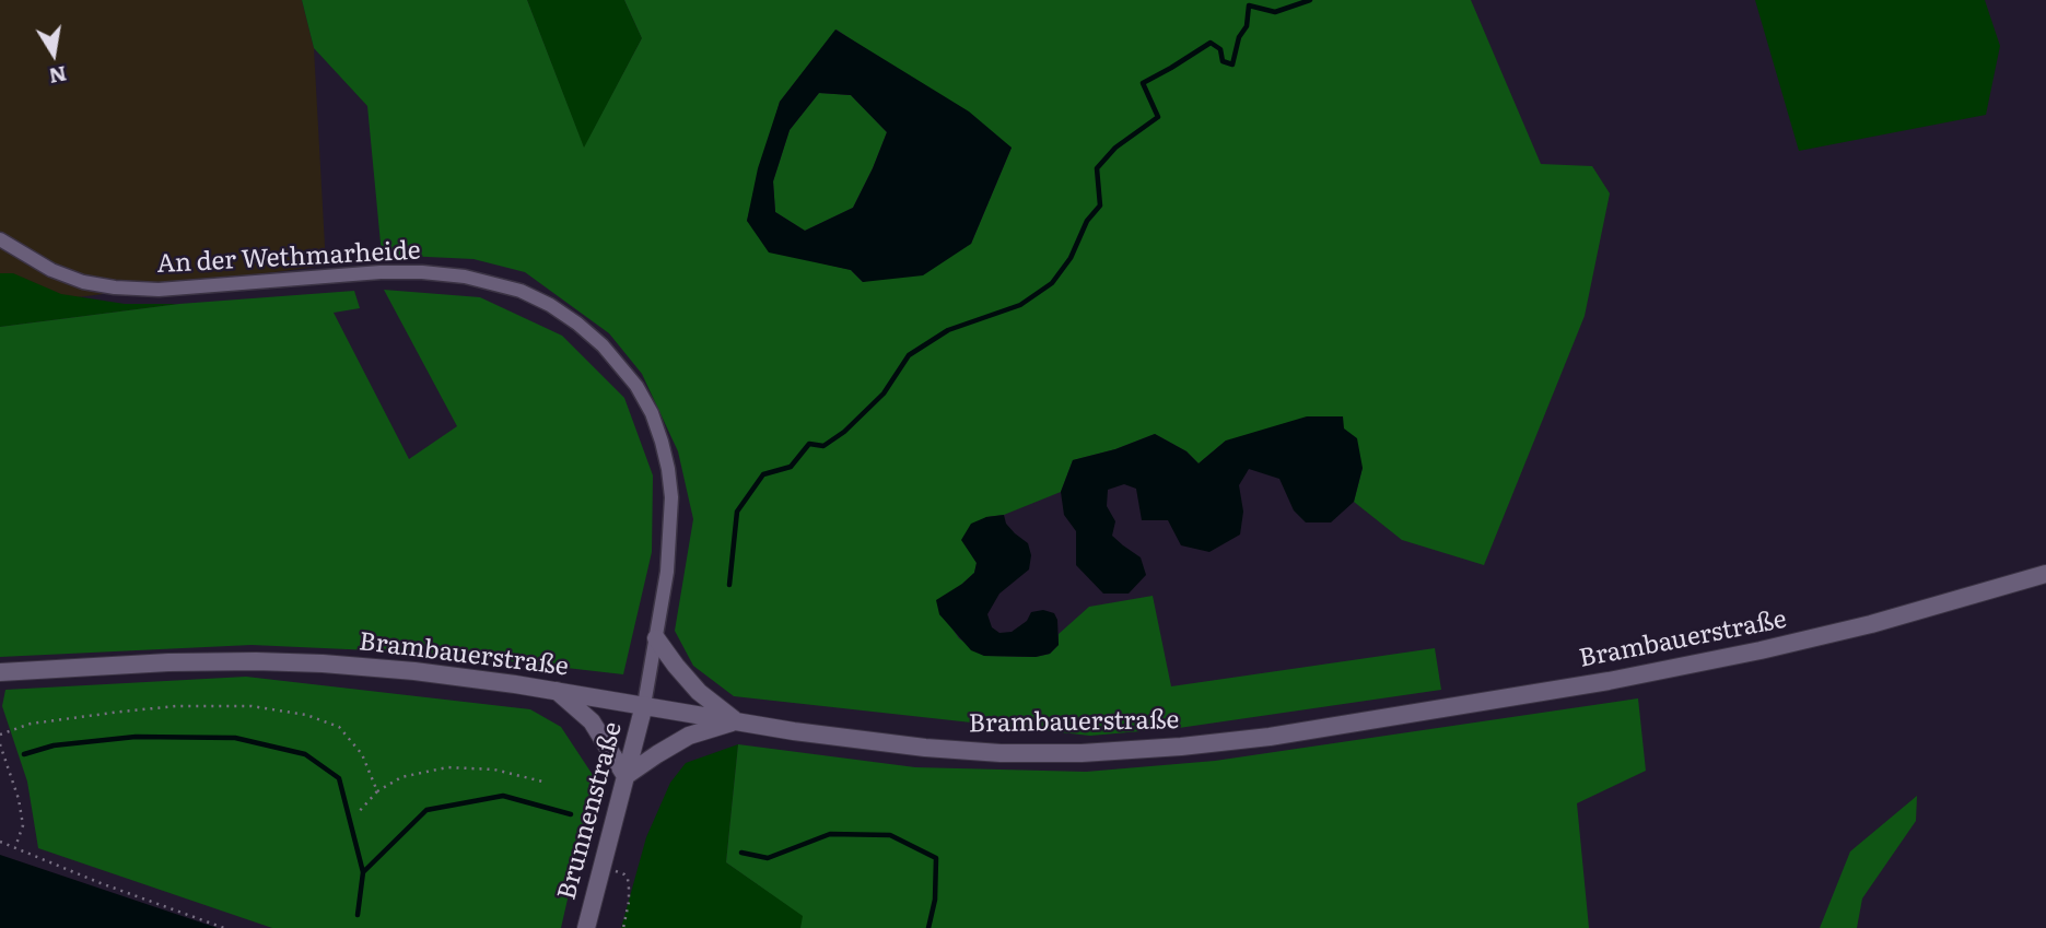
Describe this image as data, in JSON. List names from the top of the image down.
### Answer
{
  "streets": {
    "main road": ["Brambauerstraße", "Brunnenstraße"],
    "street": ["An der Wethmarheide"]
  },
  "crossings": [
    ["An der Wethmarheide", "Brambauerstraße"],
    ["An der Wethmarheide", "Brunnenstraße"],
    ["Brambauerstraße", "Brunnenstraße"]
  ],
  "north": "bottom"
}
